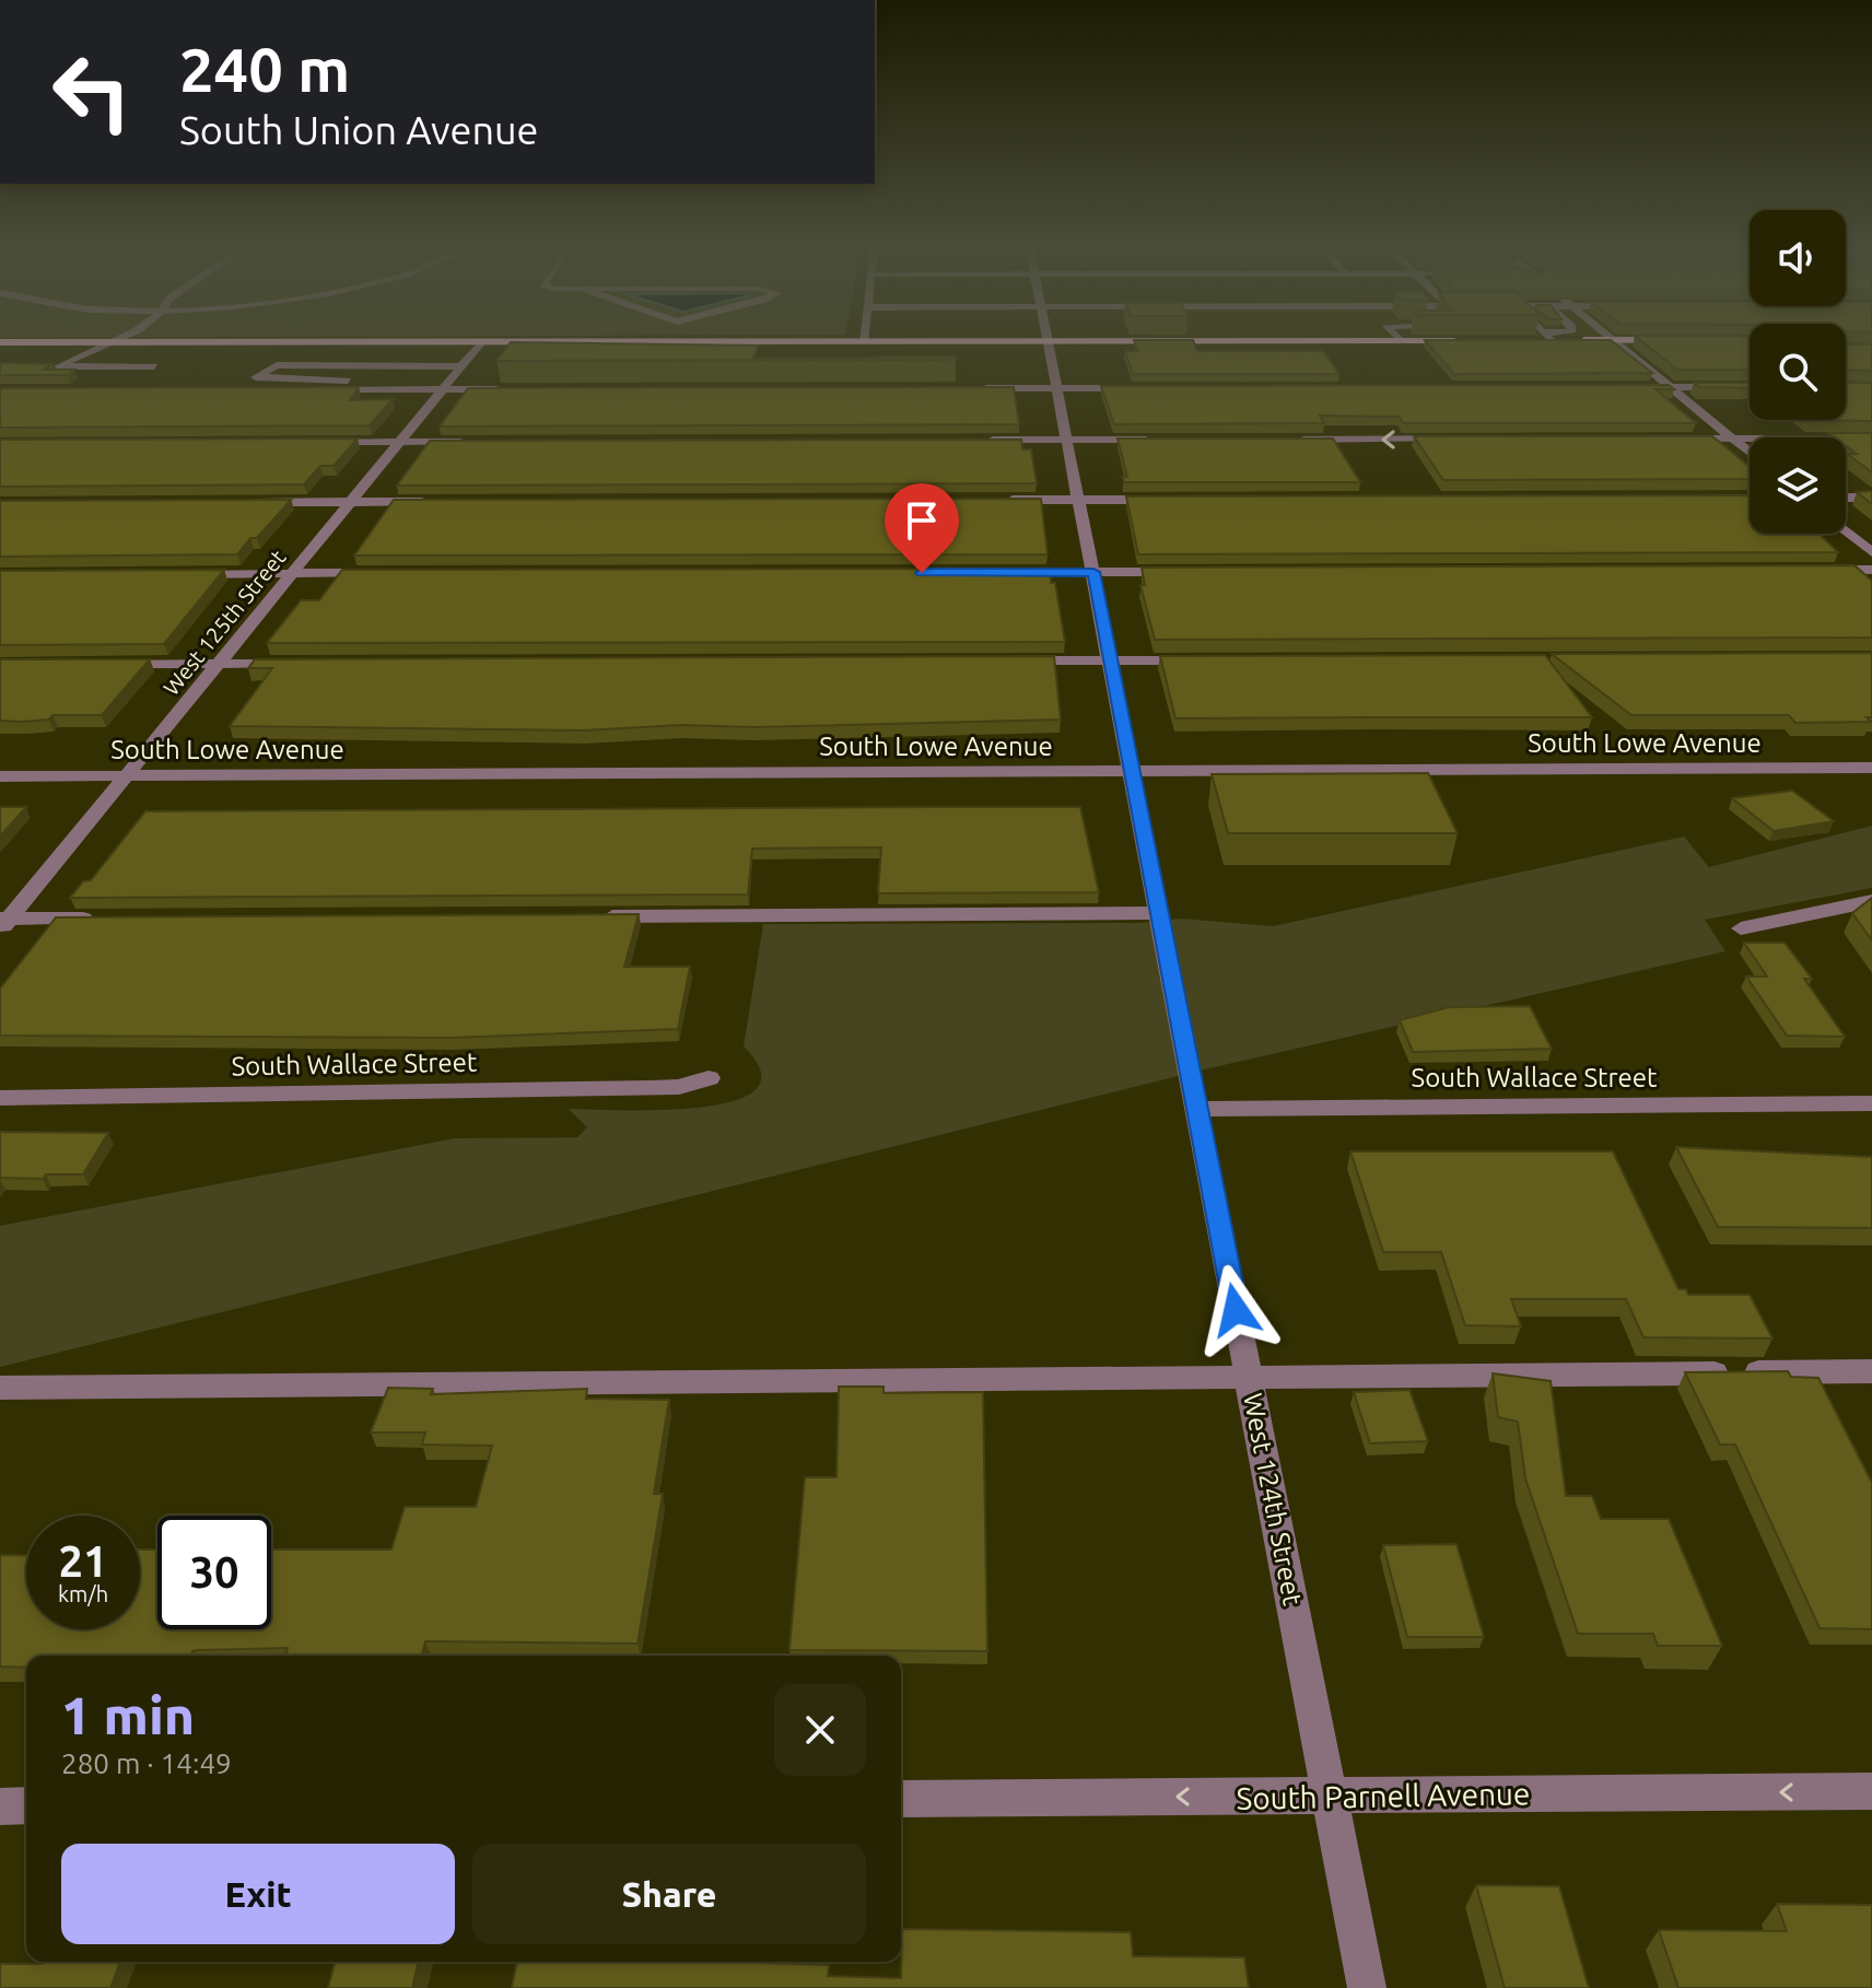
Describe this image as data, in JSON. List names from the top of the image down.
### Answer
{
  "streets": {
    "street": [
      "West 125th Street",
      "South Lowe Avenue",
      "South Wallace Street",
      "West 124th Street",
      "South Parnell Avenue"
    ]
  },
  "crossings": [
    ["West 125th Street", "South Lowe Avenue"],
    ["South Lowe Avenue", "West 124th Street"],
    ["South Wallace Street", "West 124th Street"],
    ["West 124th Street", "South Parnell Avenue"]
  ],
  "one_way": ["South Parnell Avenue"],
  "page": {
    "turn": ["240 m", "South Union Avenue"],
    "speed": "21 km/h",
    "limit": "30",
    "heading": ["1 min", "280 m · 14:49"],
    "buttons": ["Exit", "Share"]
  }
}
